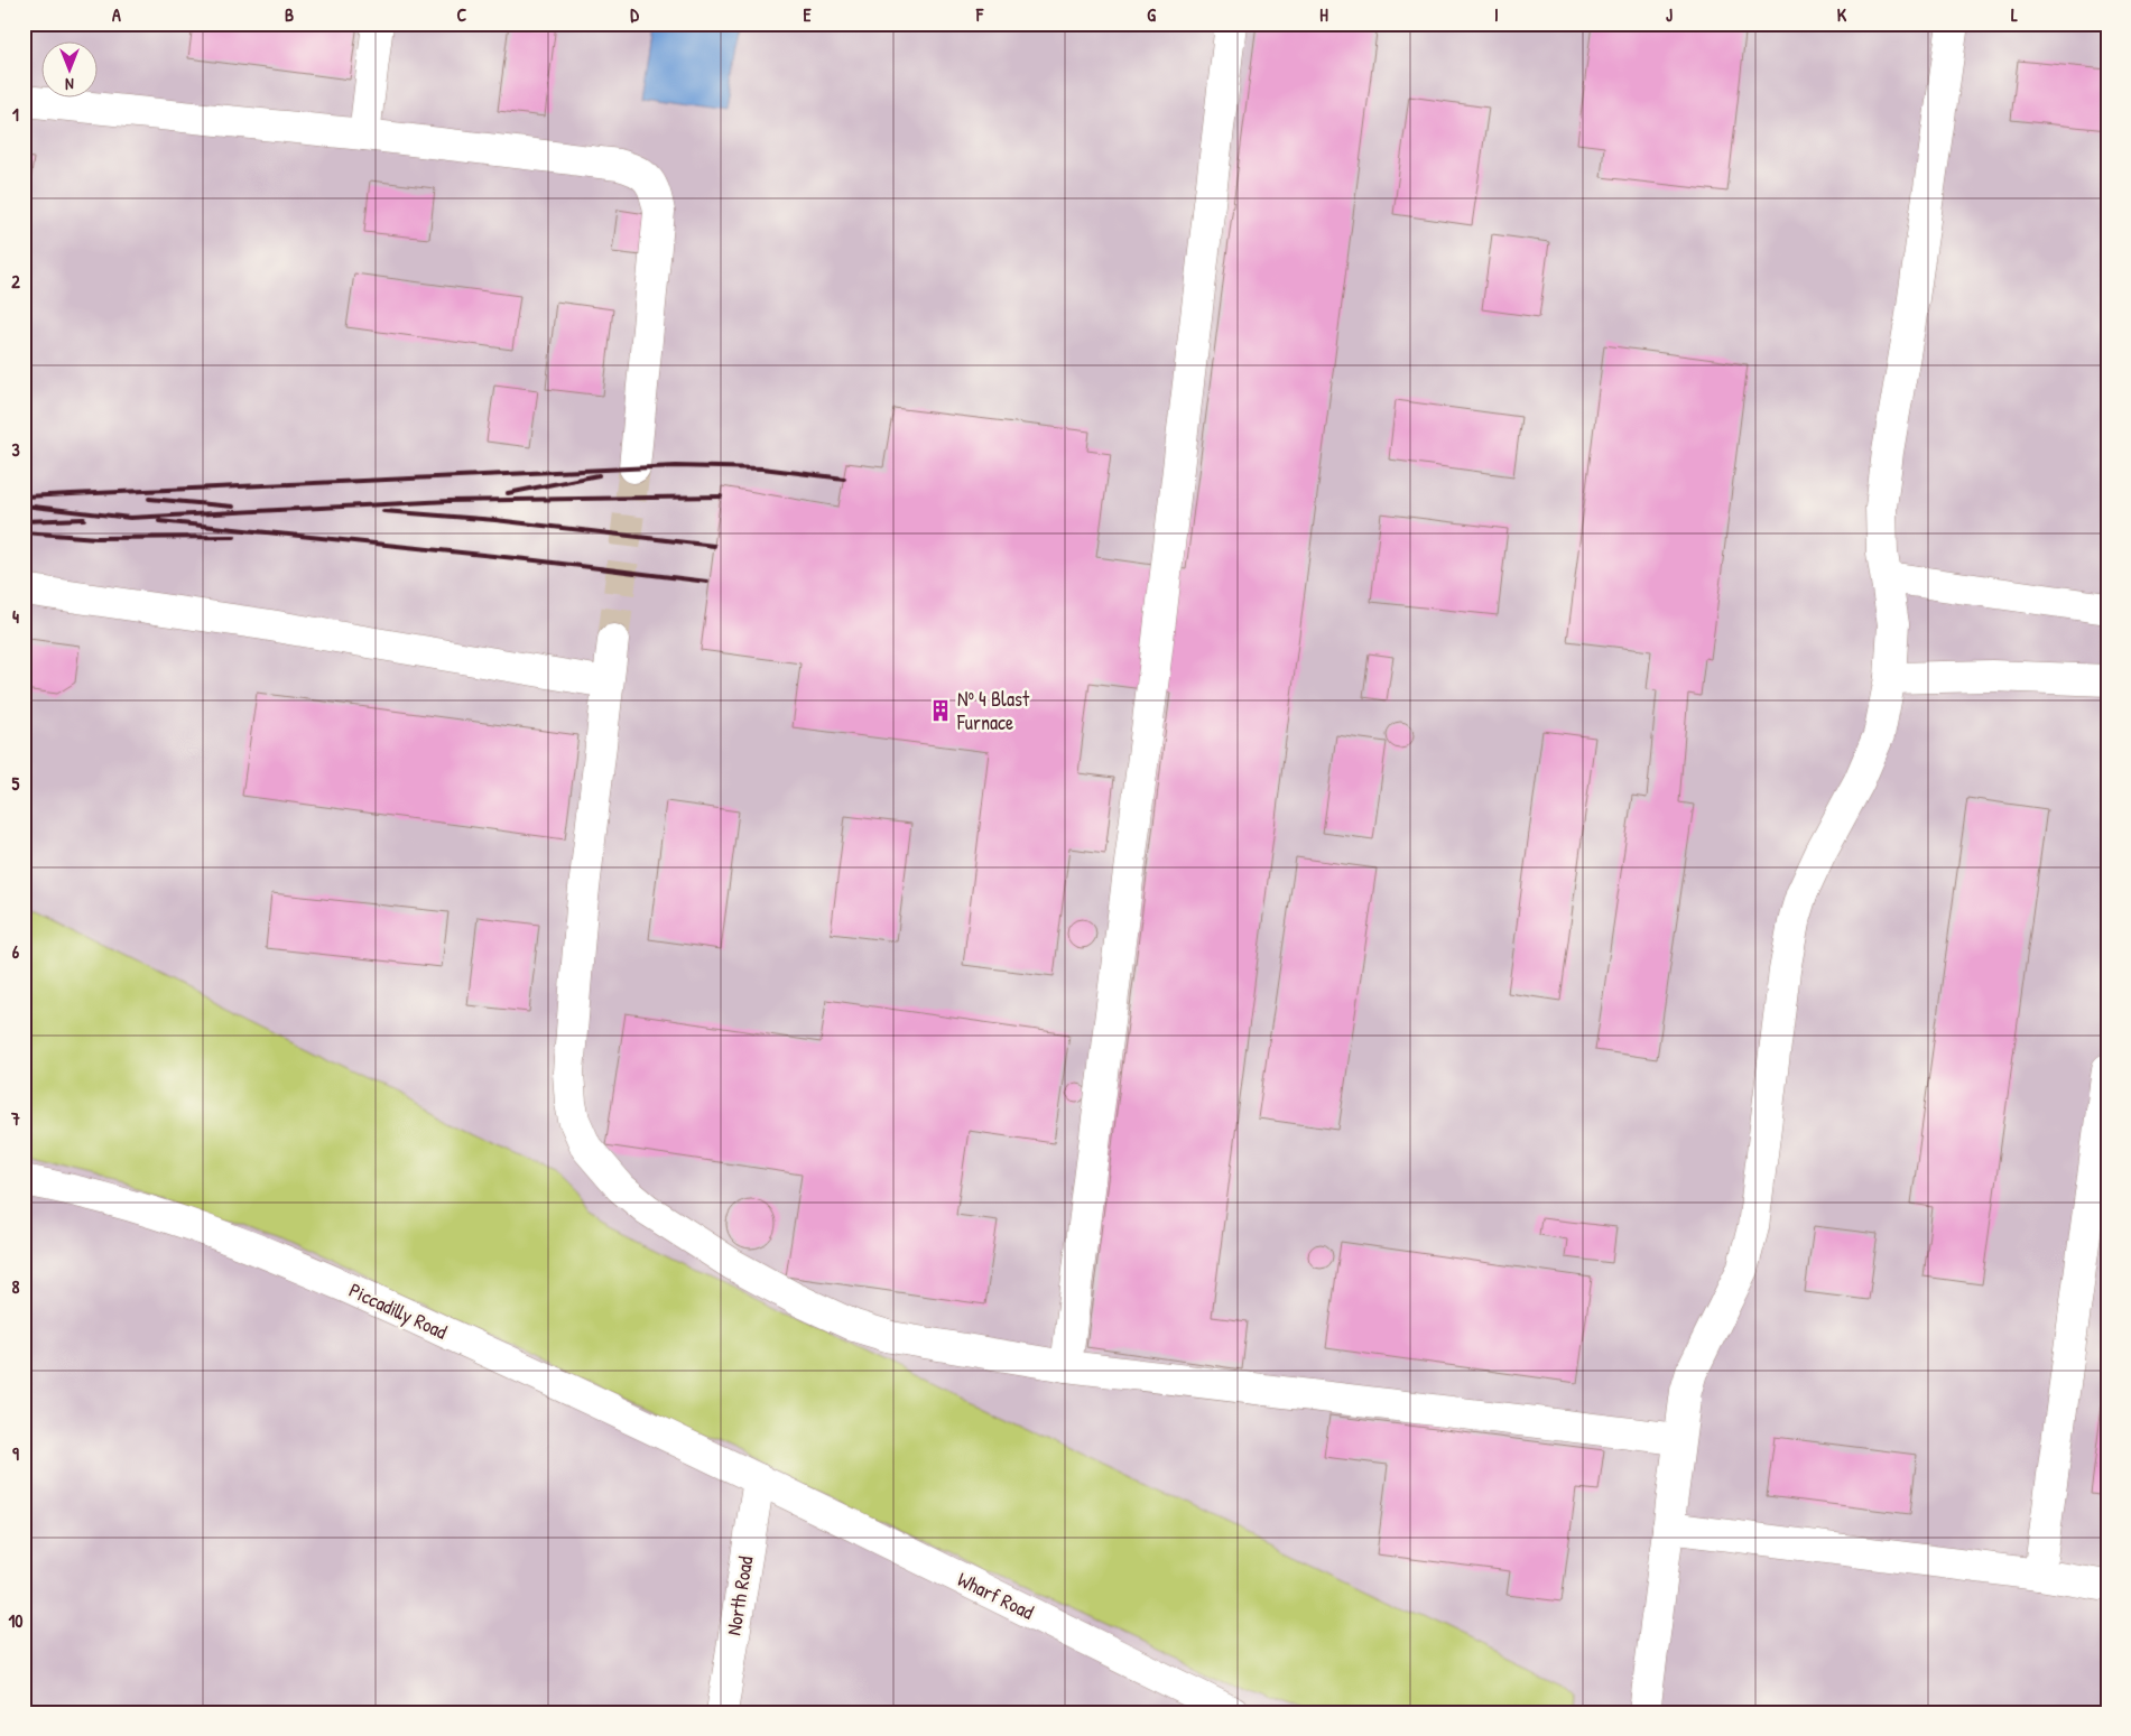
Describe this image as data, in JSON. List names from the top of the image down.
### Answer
{
  "streets": {
    "lane": ["Piccadilly Road", "North Road", "Wharf Road"]
  },
  "crossings": [
    ["Piccadilly Road", "North Road"],
    ["Piccadilly Road", "Wharf Road"],
    ["North Road", "Wharf Road"]
  ],
  "places": {
    "building": ["Nº 4 Blast Furnace"]
  },
  "north": "bottom",
  "grid": {
    "columns": [
      "A",
      "B",
      "C",
      "D",
      "E",
      "F",
      "G",
      "H",
      "I",
      "J",
      "K",
      "L"
    ],
    "rows": [
      "1",
      "2",
      "3",
      "4",
      "5",
      "6",
      "7",
      "8",
      "9",
      "10"
    ]
  }
}
